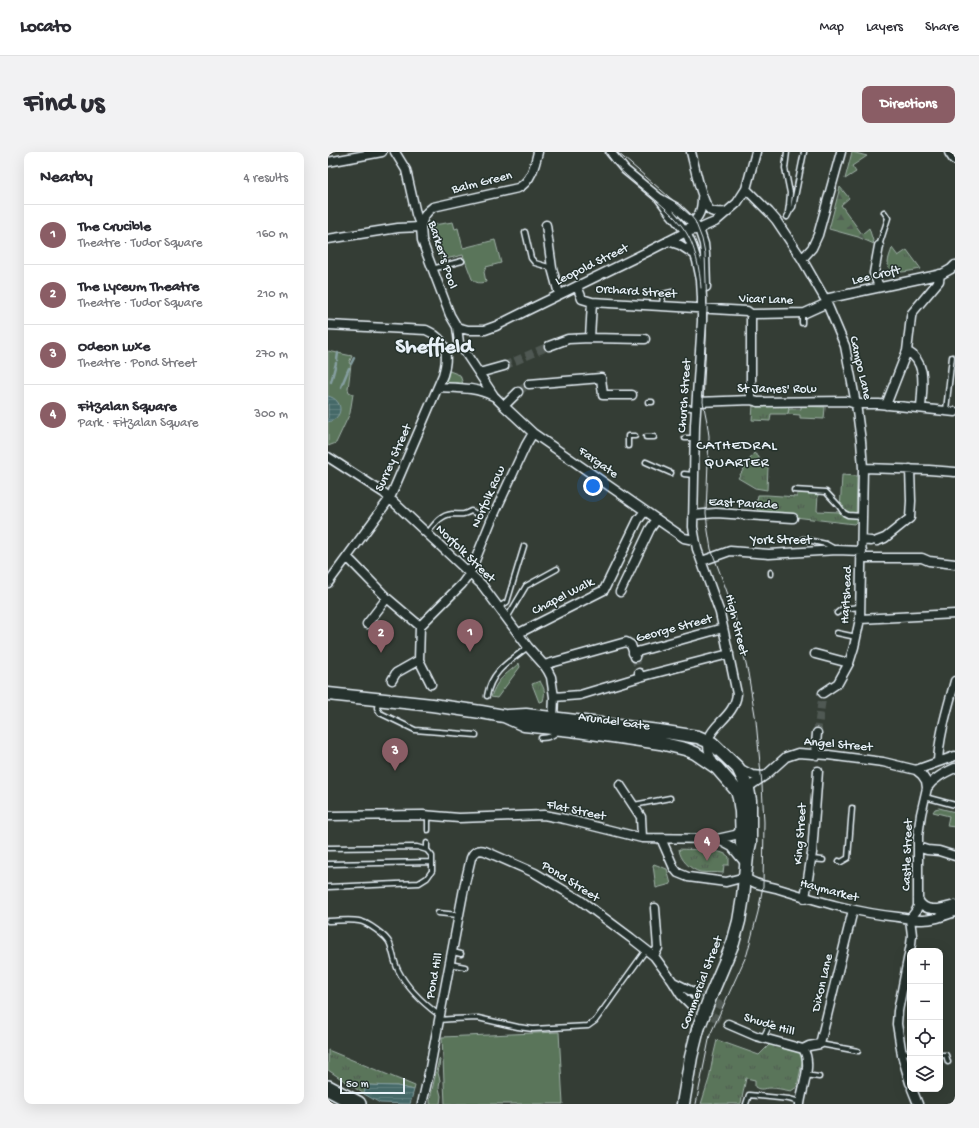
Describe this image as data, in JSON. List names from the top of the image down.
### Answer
{
  "streets": {
    "street": [
      "Balm Green",
      "Barker's Pool",
      "Leopold Street",
      "Lee Croft",
      "Orchard Street",
      "Vicar Lane",
      "Campo Lane",
      "St James' Row",
      "Church Street",
      "Surrey Street",
      "Fargate",
      "Norfolk Row",
      "East Parade",
      "York Street",
      "Norfolk Street",
      "Hartshead",
      "Chapel Walk",
      "High Street",
      "George Street",
      "Arundel Gate",
      "Angel Street",
      "Flat Street",
      "King Street",
      "Castle Street",
      "Pond Street",
      "Haymarket",
      "Pond Hill",
      "Commercial Street",
      "Dixon Lane",
      "Shude Hill"
    ]
  },
  "crossings": [
    ["Balm Green", "Barker's Pool"],
    ["Barker's Pool", "Leopold Street"],
    ["Barker's Pool", "Fargate"],
    ["Leopold Street", "Orchard Street"],
    ["Leopold Street", "Campo Lane"],
    ["Leopold Street", "Church Street"],
    ["Leopold Street", "Fargate"],
    ["Lee Croft", "Vicar Lane"],
    ["Lee Croft", "Campo Lane"],
    ["Orchard Street", "Vicar Lane"],
    ["Orchard Street", "Church Street"],
    ["Vicar Lane", "Campo Lane"],
    ["Vicar Lane", "Church Street"],
    ["Campo Lane", "St James' Row"],
    ["Campo Lane", "York Street"],
    ["Campo Lane", "Hartshead"],
    ["St James' Row", "Church Street"],
    ["Church Street", "Fargate"],
    ["Church Street", "East Parade"],
    ["Church Street", "High Street"],
    ["Surrey Street", "Fargate"],
    ["Surrey Street", "Norfolk Street"],
    ["Fargate", "Norfolk Row"],
    ["Fargate", "Chapel Walk"],
    ["Fargate", "High Street"],
    ["Norfolk Row", "Norfolk Street"],
    ["York Street", "Hartshead"],
    ["York Street", "High Street"],
    ["Norfolk Street", "Chapel Walk"],
    ["Norfolk Street", "George Street"],
    ["Norfolk Street", "Arundel Gate"],
    ["High Street", "George Street"],
    ["High Street", "Arundel Gate"],
    ["King Street", "Haymarket"],
    ["Castle Street", "Haymarket"],
    ["Pond Street", "Pond Hill"],
    ["Haymarket", "Commercial Street"],
    ["Haymarket", "Dixon Lane"]
  ],
  "districts": ["Sheffield", "CATHEDRAL QUARTER"],
  "scale_bar": "50 m",
  "page": {
    "header": "Locato",
    "nav": ["Map", "Layers", "Share"],
    "buttons": "Directions",
    "title": "Find us",
    "heading": ["Nearby", "4 results"],
    "list": [
      {
        "mark": "1",
        "name": "The Crucible",
        "note": "Theatre · Tudor Square",
        "value": "160 m"
      },
      {
        "mark": "2",
        "name": "The Lyceum Theatre",
        "note": "Theatre · Tudor Square",
        "value": "210 m"
      },
      {
        "mark": "3",
        "name": "Odeon Luxe",
        "note": "Theatre · Pond Street",
        "value": "270 m"
      },
      {
        "mark": "4",
        "name": "Fitzalan Square",
        "note": "Park · Fitzalan Square",
        "value": "300 m"
      }
    ],
    "pins": [
      "1",
      "2",
      "3",
      "4"
    ],
    "map_buttons": ["+", "−"],
    "scale": "50 m"
  }
}
